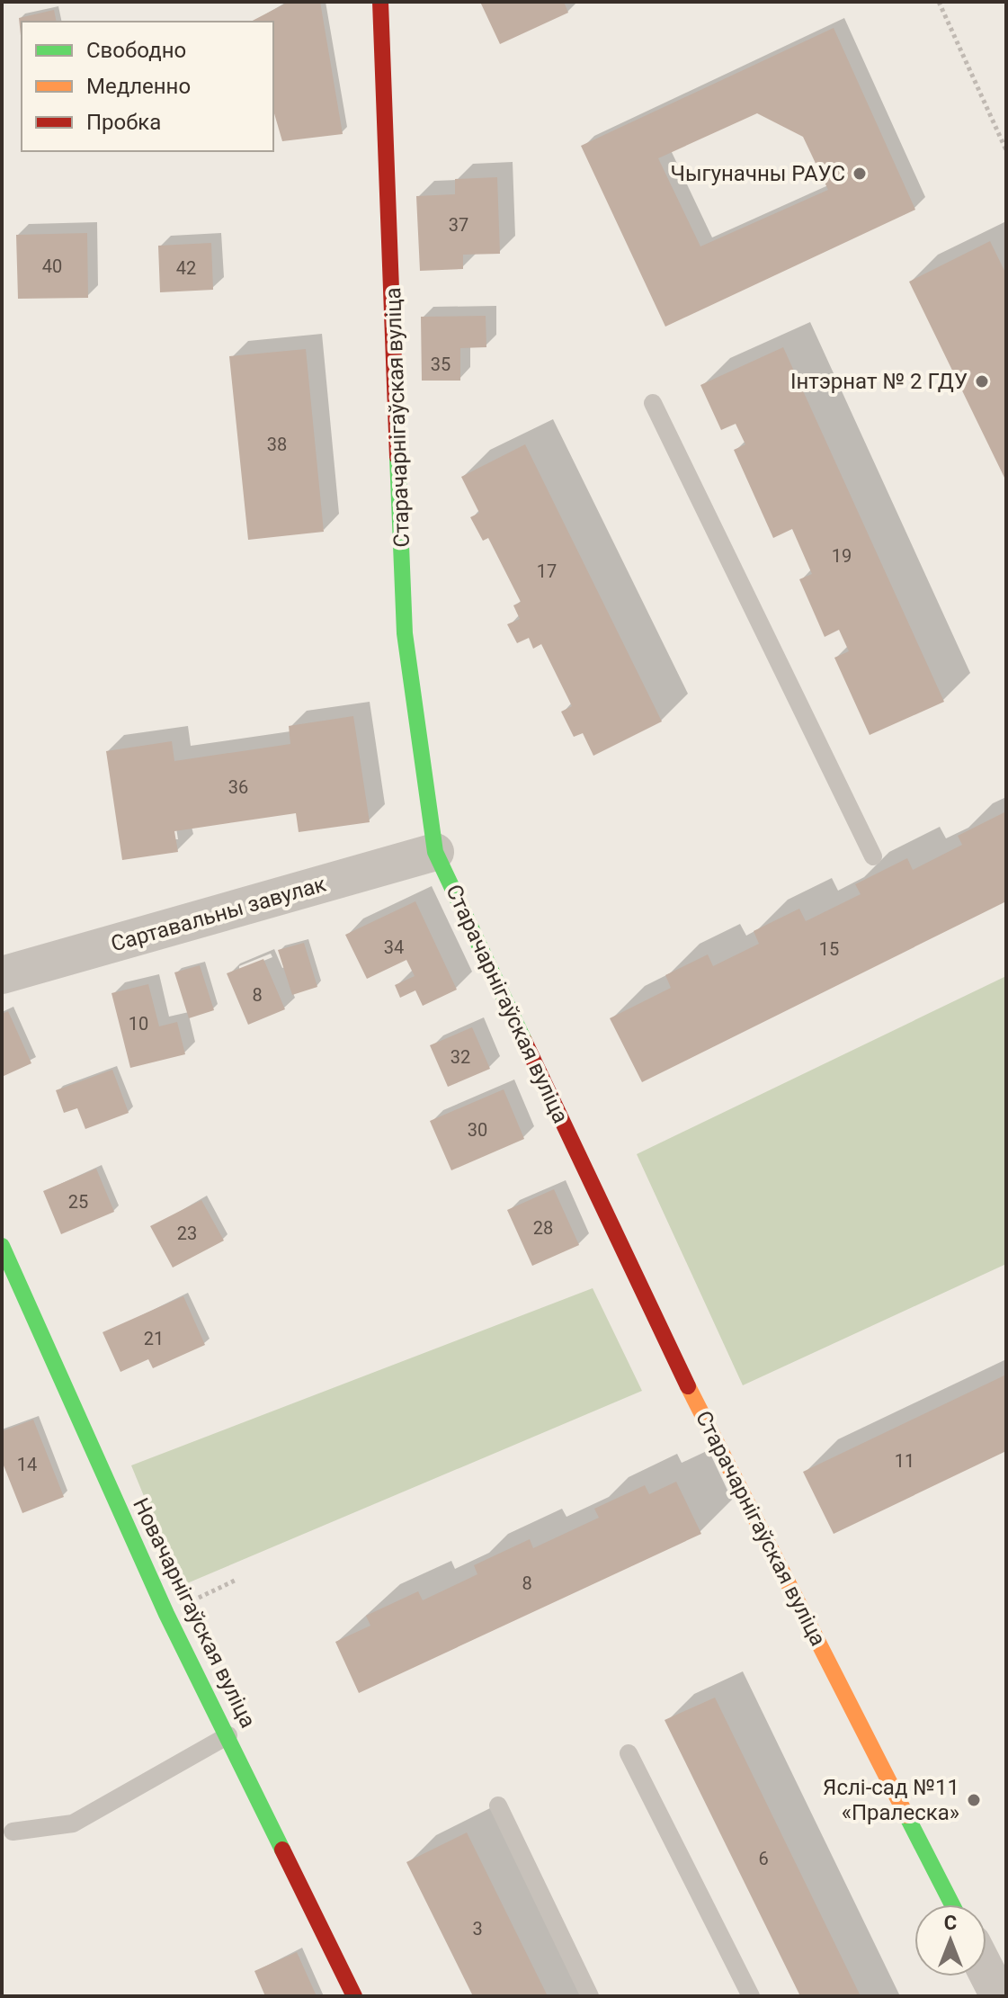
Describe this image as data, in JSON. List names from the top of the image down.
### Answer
{
  "streets": {
    "street": ["Старачарнігаўская вуліца", "Сартавальны завулак", "Новачарнігаўская вуліца"]
  },
  "crossings": [
    ["Старачарнігаўская вуліца", "Сартавальны завулак"]
  ],
  "places": ["Чыгуначны РАУС", "Інтэрнат № 2 ГДУ", "Яслі-сад №11 «Пралеска»"],
  "house_numbers": [
    "37",
    "40",
    "42",
    "35",
    "38",
    "19",
    "17",
    "36",
    "34",
    "15",
    "8",
    "10",
    "32",
    "30",
    "25",
    "28",
    "23",
    "21",
    "11",
    "14",
    "8",
    "6",
    "3"
  ],
  "legend": ["Свободно", "Медленно", "Пробка"],
  "north": "top"
}
